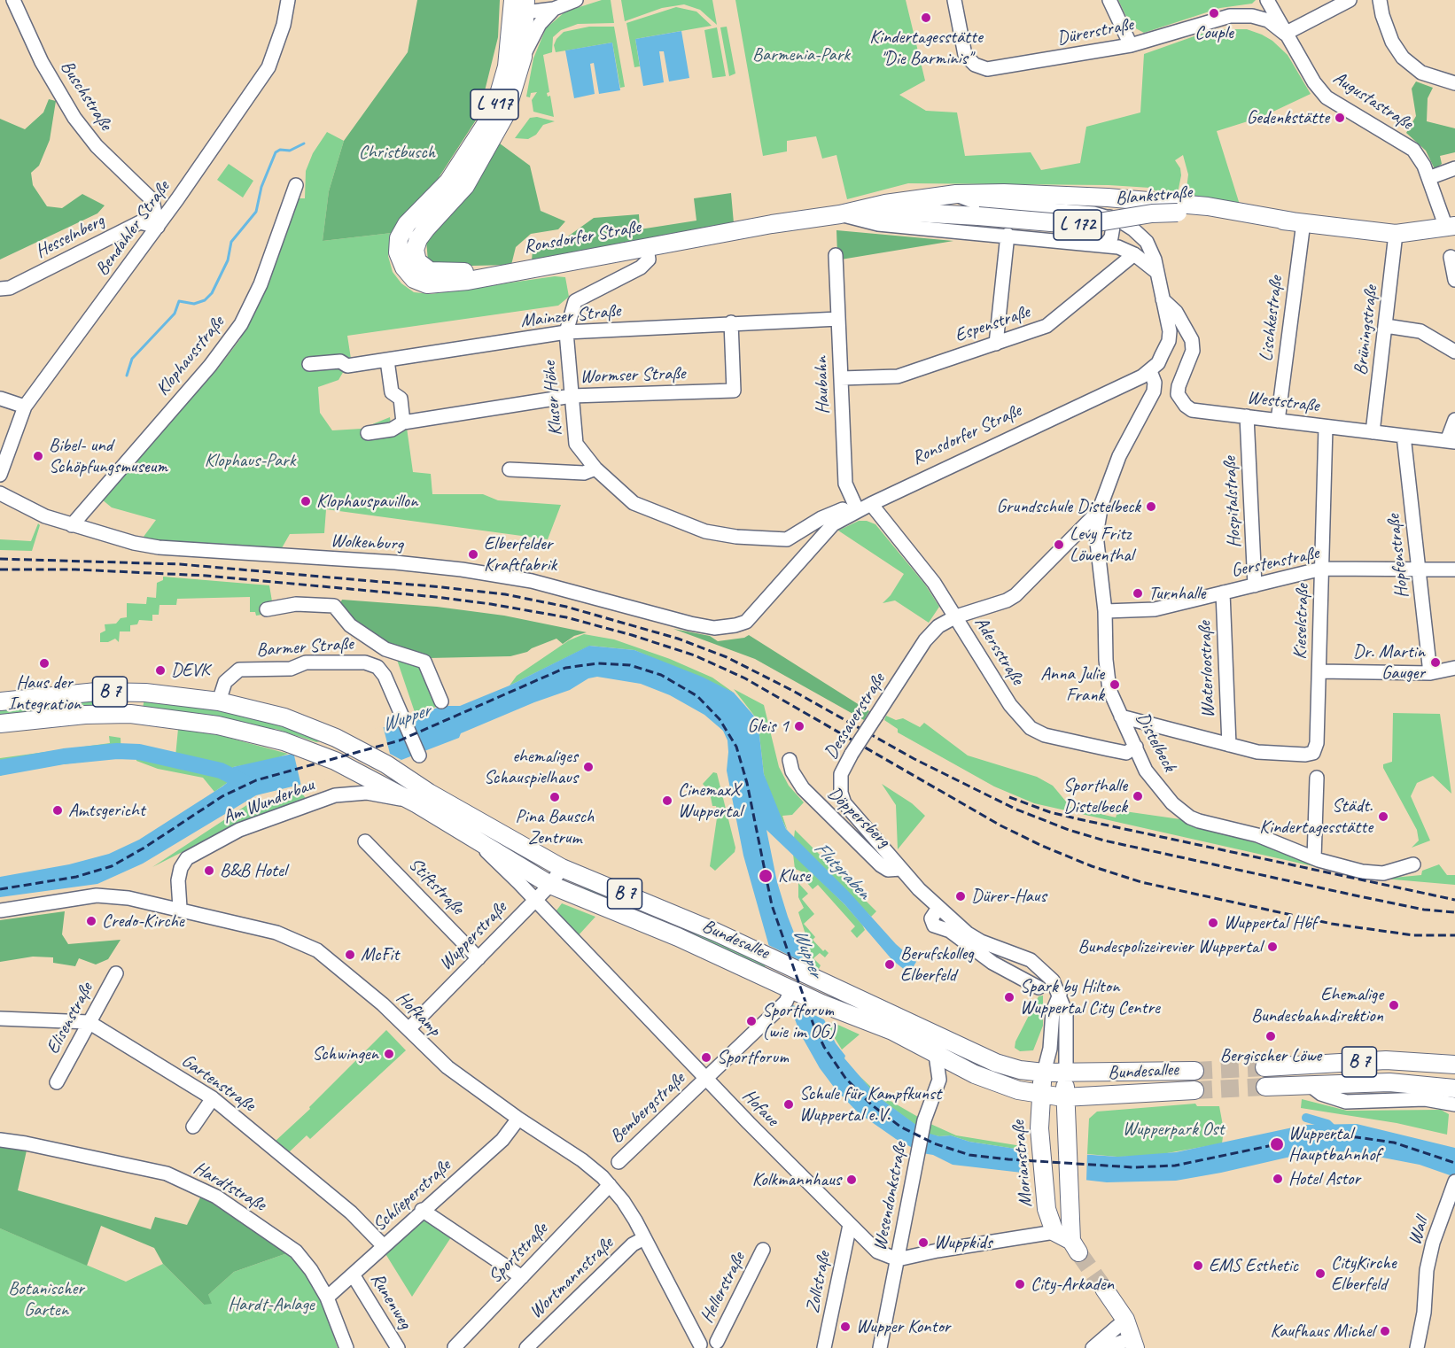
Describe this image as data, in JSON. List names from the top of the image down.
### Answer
{
  "streets": {
    "main road": [
      "L 417",
      "Blankstraße",
      "L 172",
      "Ronsdorfer Straße",
      "B 7",
      "Bundesallee",
      "Morianstraße"
    ],
    "street": [
      "Dürerstraße",
      "Buschstraße",
      "Augustastraße",
      "Bendahler Straße",
      "Hesselnberg",
      "Mainzer Straße",
      "Lischkestraße",
      "Espenstraße",
      "Brüningstraße",
      "Klophausstraße",
      "Wormser Straße",
      "Haubahn",
      "Kluser Höhe",
      "Weststraße",
      "Hospitalstraße",
      "Wolkenburg",
      "Hopfenstraße",
      "Gerstenstraße",
      "Kieselstraße",
      "Barmer Straße",
      "Adersstraße",
      "Waterloostraße",
      "Dessauerstraße",
      "Distelbeck",
      "Am Wunderbau",
      "Döppersberg",
      "Stiftstraße",
      "Wupperstraße",
      "Hofkamp",
      "Elisenstraße",
      "Gartenstraße",
      "Bembergstraße",
      "Hofaue",
      "Hardtstraße",
      "Schlieperstraße",
      "Wesendonkstraße",
      "Wall",
      "Sportstraße",
      "Wortmannstraße",
      "Zollstraße",
      "Hellerstraße",
      "Runenweg"
    ]
  },
  "crossings": [
    ["Dürerstraße", "Augustastraße"],
    ["Buschstraße", "Bendahler Straße"],
    ["Buschstraße", "Hesselnberg"],
    ["Augustastraße", "Blankstraße"],
    ["Blankstraße", "Ronsdorfer Straße"],
    ["Blankstraße", "Lischkestraße"],
    ["Blankstraße", "Brüningstraße"],
    ["Bendahler Straße", "Hesselnberg"],
    ["Ronsdorfer Straße", "Espenstraße"],
    ["Ronsdorfer Straße", "Haubahn"],
    ["Ronsdorfer Straße", "Kluser Höhe"],
    ["Ronsdorfer Straße", "Weststraße"],
    ["Ronsdorfer Straße", "Wolkenburg"],
    ["Ronsdorfer Straße", "Adersstraße"],
    ["Mainzer Straße", "Wormser Straße"],
    ["Mainzer Straße", "Haubahn"],
    ["Mainzer Straße", "Kluser Höhe"],
    ["Lischkestraße", "Weststraße"],
    ["Espenstraße", "Haubahn"],
    ["Brüningstraße", "Weststraße"],
    ["Klophausstraße", "Wolkenburg"],
    ["Wormser Straße", "Kluser Höhe"],
    ["Weststraße", "Hospitalstraße"],
    ["Weststraße", "Hopfenstraße"],
    ["Weststraße", "Kieselstraße"],
    ["Hospitalstraße", "Gerstenstraße"],
    ["Hopfenstraße", "Gerstenstraße"],
    ["Gerstenstraße", "Kieselstraße"],
    ["Gerstenstraße", "Waterloostraße"],
    ["Gerstenstraße", "Distelbeck"],
    ["Kieselstraße", "Waterloostraße"],
    ["Barmer Straße", "B 7"],
    ["Adersstraße", "Dessauerstraße"],
    ["Adersstraße", "Distelbeck"],
    ["B 7", "Bundesallee"],
    ["Dessauerstraße", "Distelbeck"],
    ["Dessauerstraße", "Döppersberg"],
    ["Am Wunderbau", "Bundesallee"],
    ["Am Wunderbau", "Hofkamp"],
    ["Döppersberg", "Bundesallee"],
    ["Stiftstraße", "Wupperstraße"],
    ["Wupperstraße", "Bundesallee"],
    ["Wupperstraße", "Hofkamp"],
    ["Wupperstraße", "Hofaue"],
    ["Bundesallee", "Bembergstraße"],
    ["Bundesallee", "Hofaue"],
    ["Bundesallee", "Morianstraße"],
    ["Bundesallee", "Wesendonkstraße"],
    ["Hofkamp", "Bembergstraße"],
    ["Hofkamp", "Schlieperstraße"],
    ["Hofkamp", "Sportstraße"],
    ["Hofkamp", "Wortmannstraße"],
    ["Elisenstraße", "Gartenstraße"],
    ["Gartenstraße", "Schlieperstraße"],
    ["Bembergstraße", "Hofaue"],
    ["Bembergstraße", "Sportstraße"],
    ["Hofaue", "Wesendonkstraße"],
    ["Hofaue", "Zollstraße"],
    ["Hardtstraße", "Schlieperstraße"],
    ["Schlieperstraße", "Runenweg"]
  ],
  "water": ["Wupper", "Flutgraben"],
  "parks": [
    "Barmenia-Park",
    "Christbusch",
    "Klophaus-Park",
    "Wupperpark Ost",
    "Botanischer Garten",
    "Hardt-Anlage"
  ],
  "places": [
    "Couple",
    "Kindertagesstätte \"Die Barminis\"",
    "Gedenkstätte",
    "Bibel- und Schöpfungsmuseum",
    "Klophauspavillon",
    "Grundschule Distelbeck",
    "Levy Fritz Löwenthal",
    "Elberfelder Kraftfabrik",
    "Turnhalle",
    "Dr. Martin Gauger",
    "Haus der Integration",
    "DEVK",
    "Anna Julie Frank",
    "Gleis 1",
    "ehemaliges Schauspielhaus",
    "Sporthalle Distelbeck",
    "Pina Bausch Zentrum",
    "CinemaxX Wuppertal",
    "Amtsgericht",
    "Städt. Kindertagesstätte",
    "B&B Hotel",
    "Kluse",
    "Dürer-Haus",
    "Credo-Kirche",
    "Wuppertal Hbf",
    "Bundespolizeirevier Wuppertal",
    "McFit",
    "Berufskolleg Elberfeld",
    "Spark by Hilton Wuppertal City Centre",
    "Ehemalige Bundesbahndirektion",
    "Sportforum (wie im OG)",
    "Bergischer Löwe",
    "Schwingen",
    "Sportforum",
    "Schule für Kampfkunst Wuppertal e.V.",
    "Wuppertal Hauptbahnhof",
    "Hotel Astor",
    "Kolkmannhaus",
    "Wuppkids",
    "EMS Esthetic",
    "CityKirche Elberfeld",
    "City-Arkaden",
    "Wupper Kontor",
    "Kaufhaus Michel"
  ]
}
